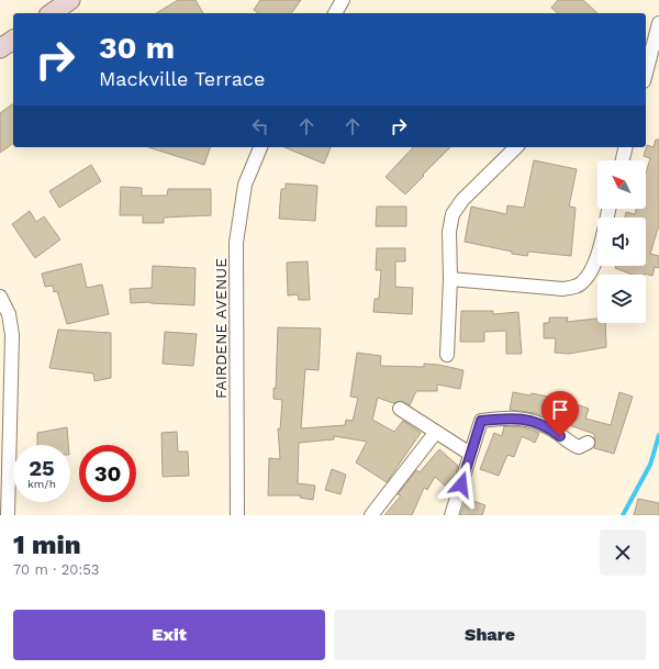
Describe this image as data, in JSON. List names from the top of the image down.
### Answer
{
  "streets": {
    "street": ["FAIRDENE AVENUE"]
  },
  "north": "top left",
  "page": {
    "turn": ["30 m", "Mackville Terrace"],
    "speed": "25 km/h",
    "limit": "30",
    "heading": ["1 min", "70 m · 20:53"],
    "buttons": ["Exit", "Share"]
  }
}
